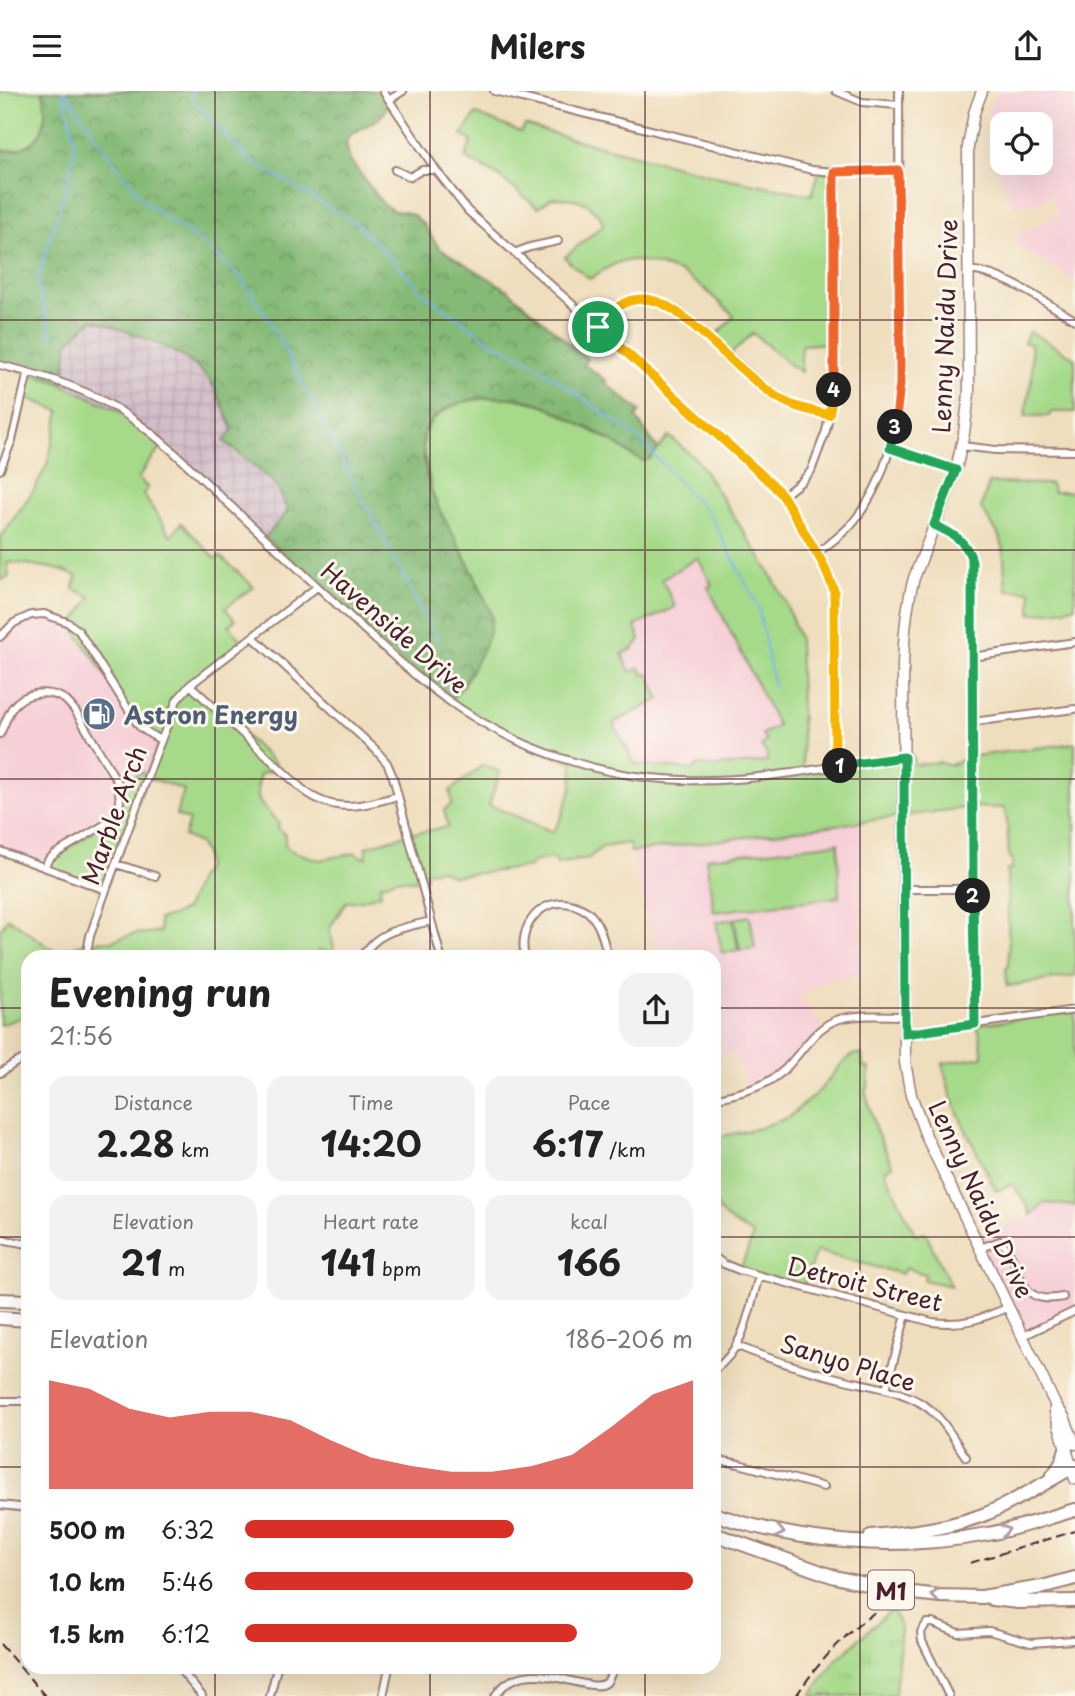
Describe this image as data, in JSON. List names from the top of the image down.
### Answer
{
  "streets": {
    "highway": ["M1"],
    "street": [
      "Lenny Naidu Drive",
      "Havenside Drive",
      "Marble Arch",
      "Detroit Street",
      "Sanyo Place"
    ]
  },
  "crossings": [
    ["Lenny Naidu Drive", "Havenside Drive"],
    ["Lenny Naidu Drive", "Detroit Street"],
    ["Havenside Drive", "Marble Arch"]
  ],
  "places": {
    "fuel station": ["Astron Energy"]
  },
  "page": {
    "header": "Milers",
    "pins": [
      "4",
      "3",
      "1",
      "2"
    ],
    "heading": ["Evening run", "21:56"],
    "stats": [
      ["Distance", "2.28 km"],
      ["Time", "14:20"],
      ["Pace", "6:17 /km"],
      ["Elevation", "21 m"],
      ["Heart rate", "141 bpm"],
      ["kcal", "166"]
    ],
    "chart": ["Elevation", "186–206 m"],
    "list": [
      {
        "name": "500 m",
        "note": "6:32"
      },
      {
        "name": "1.0 km",
        "note": "5:46"
      },
      {
        "name": "1.5 km",
        "note": "6:12"
      }
    ]
  }
}
